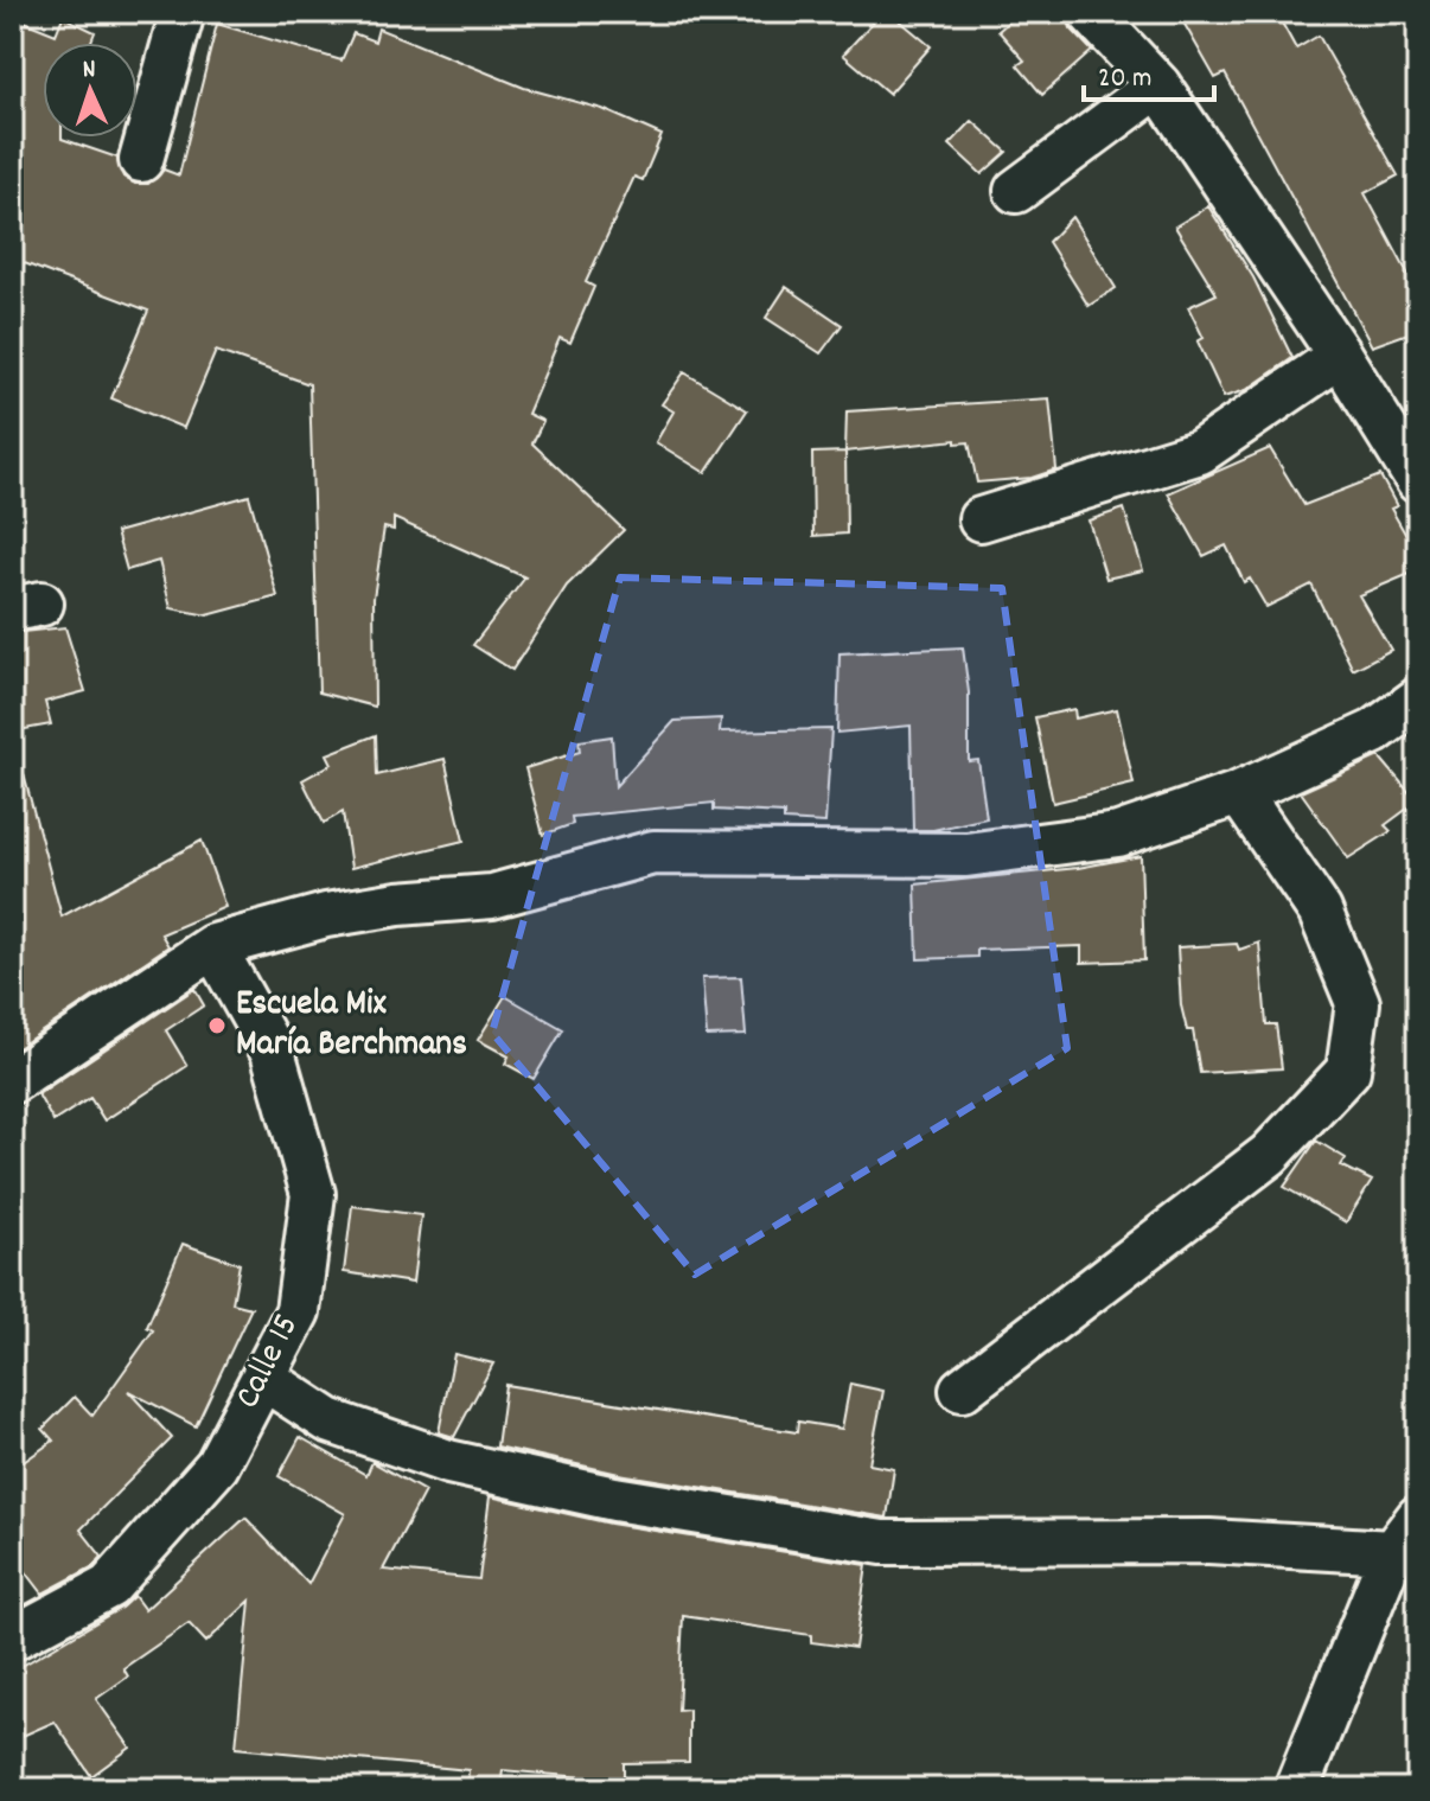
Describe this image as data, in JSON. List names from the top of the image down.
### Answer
{
  "streets": {
    "street": ["Calle 15"]
  },
  "places": ["Escuela Mix María Berchmans"],
  "scale_bar": "20 m",
  "north": "top"
}
